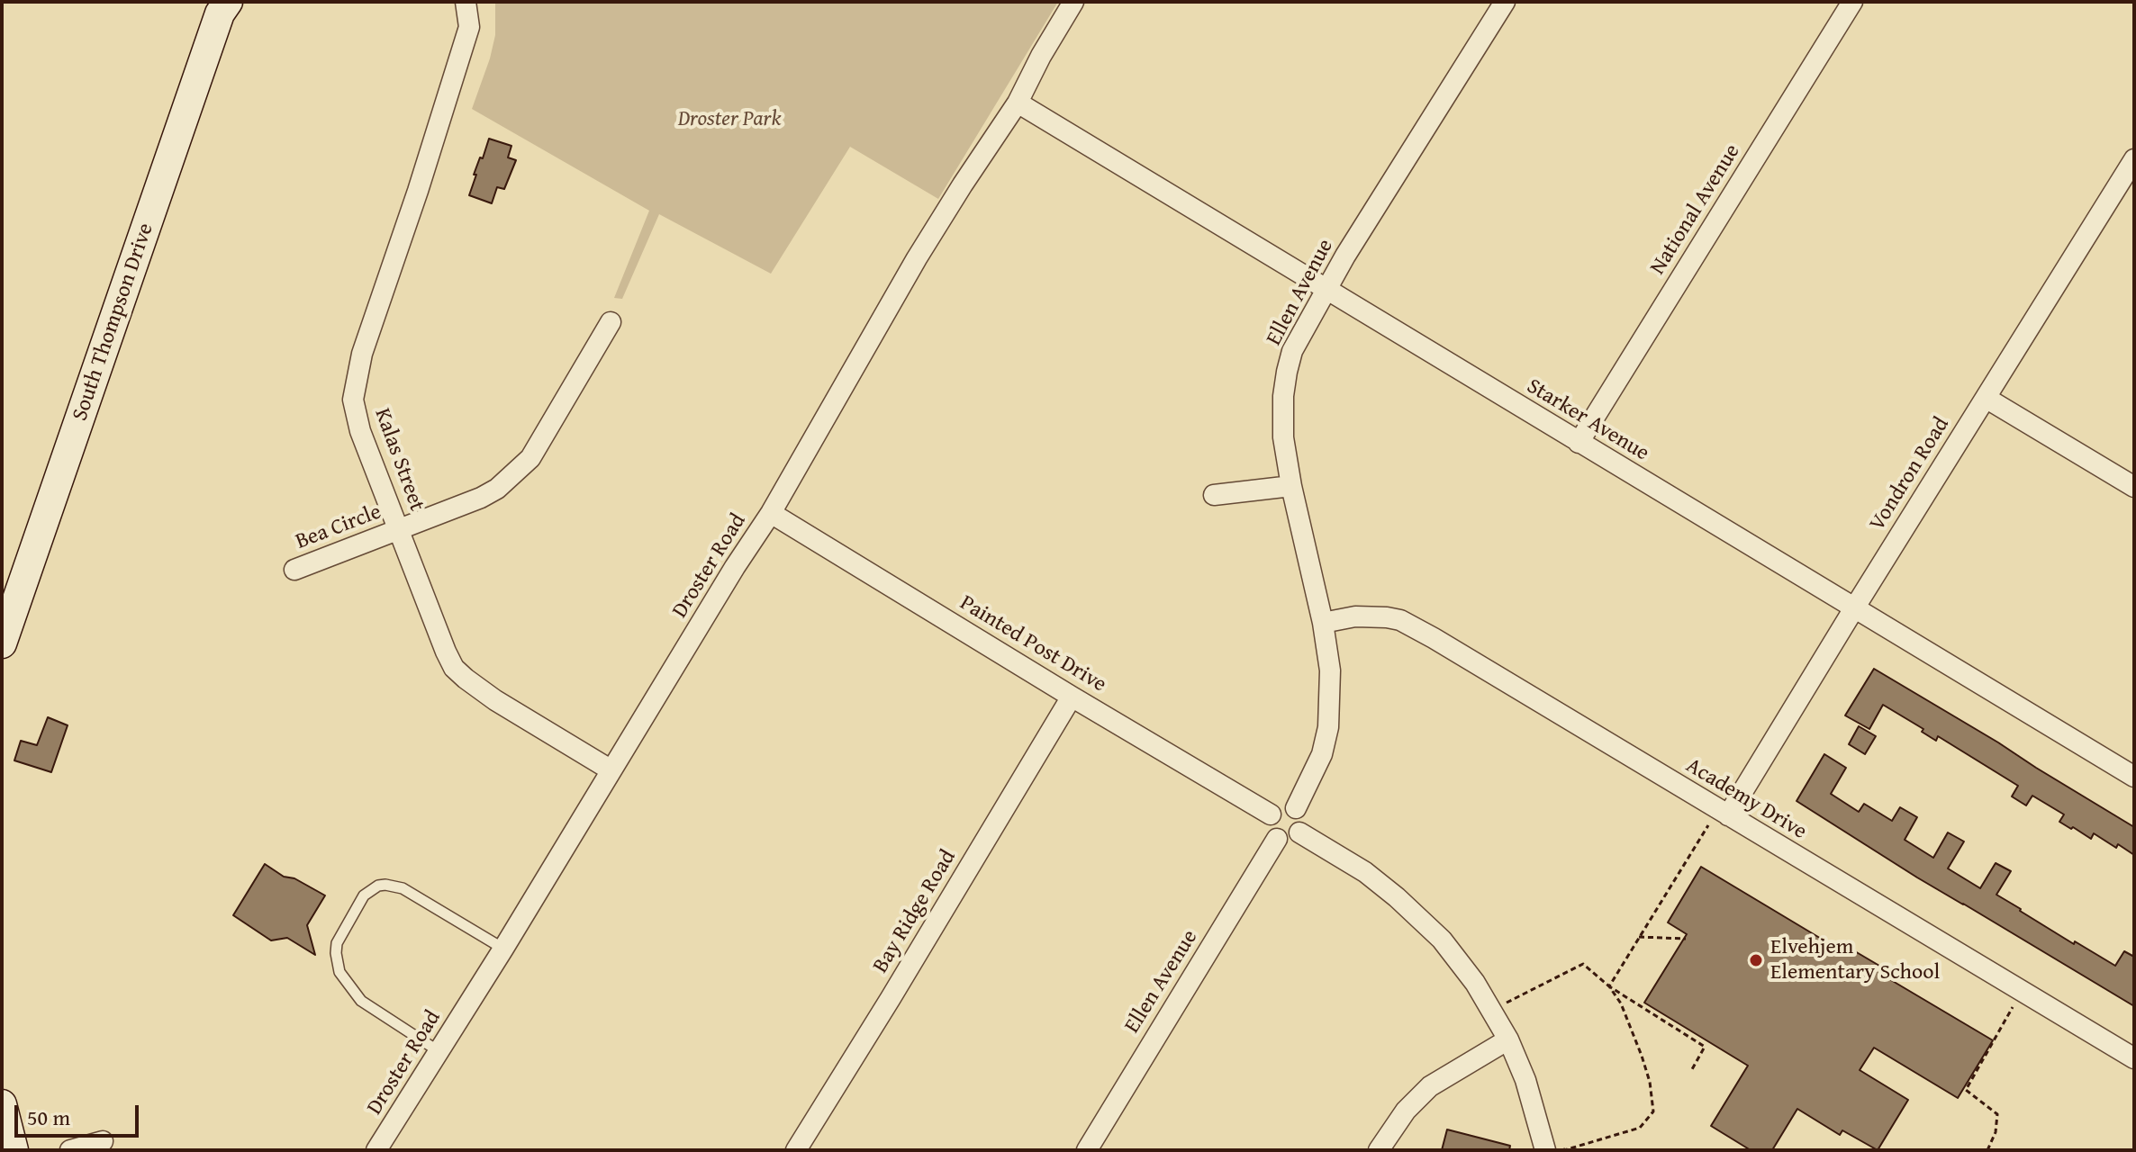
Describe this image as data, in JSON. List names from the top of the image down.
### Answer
{
  "streets": {
    "street": [
      "National Avenue",
      "Ellen Avenue",
      "South Thompson Drive",
      "Starker Avenue",
      "Kalas Street",
      "Vondron Road",
      "Bea Circle",
      "Droster Road",
      "Painted Post Drive",
      "Academy Drive",
      "Bay Ridge Road"
    ]
  },
  "crossings": [
    ["National Avenue", "Starker Avenue"],
    ["Ellen Avenue", "Starker Avenue"],
    ["Ellen Avenue", "Painted Post Drive"],
    ["Ellen Avenue", "Academy Drive"],
    ["Starker Avenue", "Vondron Road"],
    ["Starker Avenue", "Droster Road"],
    ["Kalas Street", "Bea Circle"],
    ["Kalas Street", "Droster Road"],
    ["Vondron Road", "Academy Drive"],
    ["Droster Road", "Painted Post Drive"],
    ["Painted Post Drive", "Bay Ridge Road"]
  ],
  "parks": ["Droster Park"],
  "places": ["Elvehjem Elementary School"],
  "scale_bar": "50 m"
}
